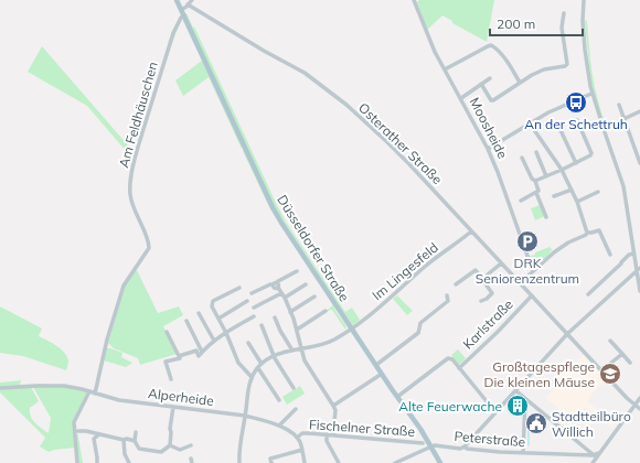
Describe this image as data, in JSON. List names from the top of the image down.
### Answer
{
  "streets": {
    "main road": ["Düsseldorfer Straße"],
    "street": [
      "Am Feldhäuschen",
      "Moosheide",
      "Osterather Straße",
      "Im Lingesfeld",
      "Karlstraße",
      "Alperheide",
      "Fischelner Straße",
      "Peterstraße"
    ]
  },
  "crossings": [
    ["Am Feldhäuschen", "Düsseldorfer Straße"],
    ["Am Feldhäuschen", "Alperheide"],
    ["Osterather Straße", "Im Lingesfeld"],
    ["Osterather Straße", "Karlstraße"],
    ["Düsseldorfer Straße", "Im Lingesfeld"],
    ["Düsseldorfer Straße", "Peterstraße"],
    ["Alperheide", "Fischelner Straße"]
  ],
  "places": {
    "bus stop": ["An der Schettruh"],
    "parking": ["DRK Seniorenzentrum"],
    "school or university": ["Großtagespflege Die kleinen Mäuse"],
    "building": ["Alte Feuerwache"],
    "public building": ["Stadtteilbüro Willich"]
  },
  "scale_bar": "200 m"
}
